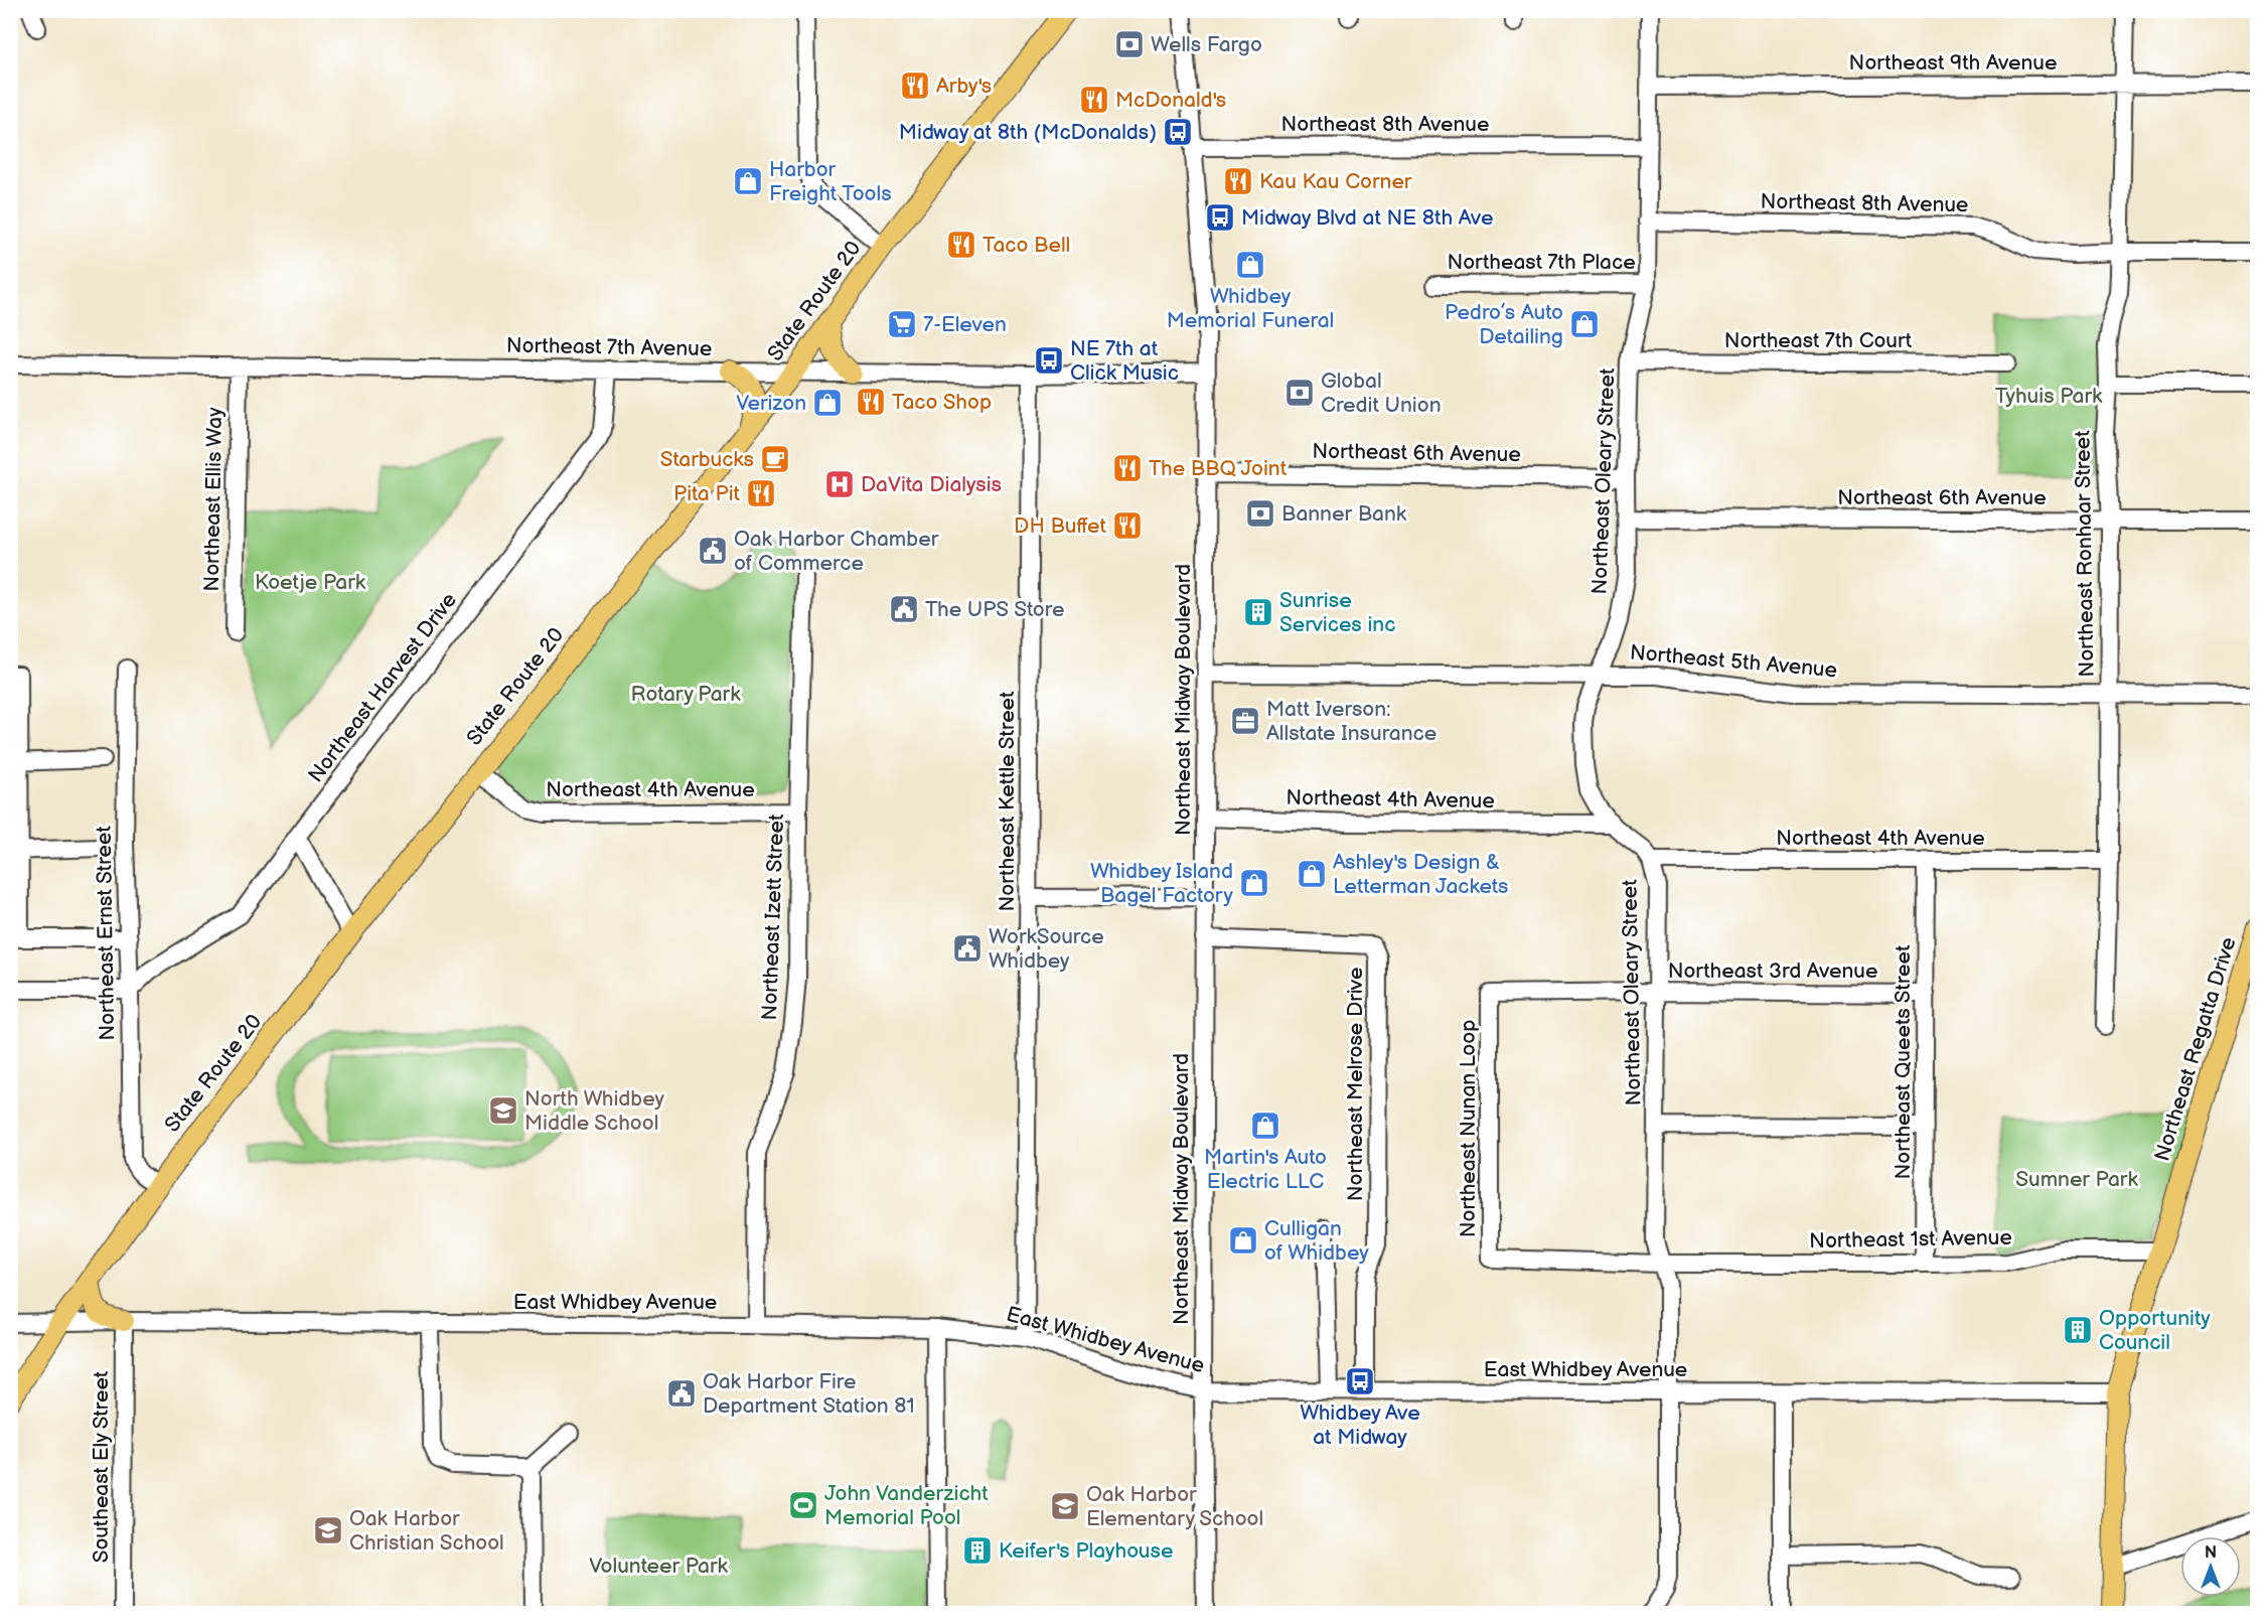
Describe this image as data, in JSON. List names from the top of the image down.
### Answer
{
  "streets": {
    "main road": ["State Route 20", "Northeast Regatta Drive"],
    "street": [
      "Northeast 9th Avenue",
      "Northeast 8th Avenue",
      "Northeast 7th Place",
      "Northeast 7th Court",
      "Northeast 7th Avenue",
      "Northeast 6th Avenue",
      "Northeast Oleary Street",
      "Northeast Ellis Way",
      "Northeast Ronhaar Street",
      "Northeast 5th Avenue",
      "Northeast Harvest Drive",
      "Northeast Midway Boulevard",
      "Northeast 4th Avenue",
      "Northeast Kettle Street",
      "Northeast Izett Street",
      "Northeast Ernst Street",
      "Northeast 3rd Avenue",
      "Northeast Queets Street",
      "Northeast Melrose Drive",
      "Northeast Nunan Loop",
      "Northeast 1st Avenue",
      "East Whidbey Avenue",
      "Southeast Ely Street"
    ]
  },
  "crossings": [
    ["Northeast 9th Avenue", "Northeast Oleary Street"],
    ["Northeast 9th Avenue", "Northeast Ronhaar Street"],
    ["Northeast 8th Avenue", "Northeast Oleary Street"],
    ["Northeast 8th Avenue", "Northeast Ronhaar Street"],
    ["Northeast 8th Avenue", "Northeast Midway Boulevard"],
    ["Northeast 7th Place", "Northeast Oleary Street"],
    ["State Route 20", "Northeast 7th Avenue"],
    ["State Route 20", "Northeast 4th Avenue"],
    ["State Route 20", "Northeast Ernst Street"],
    ["State Route 20", "East Whidbey Avenue"],
    ["Northeast 7th Court", "Northeast Oleary Street"],
    ["Northeast 7th Avenue", "Northeast Ellis Way"],
    ["Northeast 7th Avenue", "Northeast Harvest Drive"],
    ["Northeast 7th Avenue", "Northeast Midway Boulevard"],
    ["Northeast 7th Avenue", "Northeast Kettle Street"],
    ["Northeast 6th Avenue", "Northeast Oleary Street"],
    ["Northeast 6th Avenue", "Northeast Ronhaar Street"],
    ["Northeast 6th Avenue", "Northeast Midway Boulevard"],
    ["Northeast Oleary Street", "Northeast 5th Avenue"],
    ["Northeast Oleary Street", "Northeast 4th Avenue"],
    ["Northeast Oleary Street", "Northeast 3rd Avenue"],
    ["Northeast Oleary Street", "Northeast Nunan Loop"],
    ["Northeast Oleary Street", "Northeast 1st Avenue"],
    ["Northeast Oleary Street", "East Whidbey Avenue"],
    ["Northeast Ronhaar Street", "Northeast 5th Avenue"],
    ["Northeast Ronhaar Street", "Northeast 4th Avenue"],
    ["Northeast 5th Avenue", "Northeast Midway Boulevard"],
    ["Northeast Harvest Drive", "Northeast Ernst Street"],
    ["Northeast Midway Boulevard", "Northeast 4th Avenue"],
    ["Northeast Midway Boulevard", "Northeast Melrose Drive"],
    ["Northeast Midway Boulevard", "East Whidbey Avenue"],
    ["Northeast 4th Avenue", "Northeast Izett Street"],
    ["Northeast 4th Avenue", "Northeast Queets Street"],
    ["Northeast Kettle Street", "East Whidbey Avenue"],
    ["Northeast Izett Street", "East Whidbey Avenue"],
    ["Northeast 3rd Avenue", "Northeast Queets Street"],
    ["Northeast 3rd Avenue", "Northeast Nunan Loop"],
    ["Northeast Regatta Drive", "Northeast 1st Avenue"],
    ["Northeast Regatta Drive", "East Whidbey Avenue"],
    ["Northeast Queets Street", "Northeast 1st Avenue"],
    ["Northeast Melrose Drive", "East Whidbey Avenue"],
    ["Northeast Nunan Loop", "Northeast 1st Avenue"],
    ["East Whidbey Avenue", "Southeast Ely Street"]
  ],
  "parks": [
    "Tyhuis Park",
    "Koetje Park",
    "Rotary Park",
    "Sumner Park",
    "Volunteer Park"
  ],
  "places": {
    "bank": ["Wells Fargo", "Global Credit Union", "Banner Bank"],
    "restaurant": [
      "Arby's",
      "McDonald's",
      "Kau Kau Corner",
      "Taco Bell",
      "Taco Shop",
      "The BBQ Joint",
      "Pita Pit",
      "DH Buffet"
    ],
    "bus stop": [
      "Midway at 8th (McDonalds)",
      "Midway Blvd at NE 8th Ave",
      "NE 7th at Click Music",
      "Whidbey Ave at Midway"
    ],
    "shop": [
      "Harbor Freight Tools",
      "Whidbey Memorial Funeral",
      "Pedro’s Auto Detailing",
      "Verizon",
      "Ashley's Design & Letterman Jackets",
      "Whidbey Island Bagel Factory",
      "Martin's Auto Electric LLC",
      "Culligan of Whidbey"
    ],
    "supermarket": ["7-Eleven"],
    "cafe": ["Starbucks"],
    "hospital": ["DaVita Dialysis"],
    "public building": [
      "Oak Harbor Chamber of Commerce",
      "The UPS Store",
      "WorkSource Whidbey",
      "Oak Harbor Fire Department Station 81"
    ],
    "building": ["Sunrise Services inc", "Opportunity Council", "Keifer's Playhouse"],
    "office": ["Matt Iverson: Allstate Insurance"],
    "school or university": ["North Whidbey Middle School", "Oak Harbor Elementary School", "Oak Harbor Christian School"],
    "sports": ["John Vanderzicht Memorial Pool"]
  },
  "north": "top"
}
